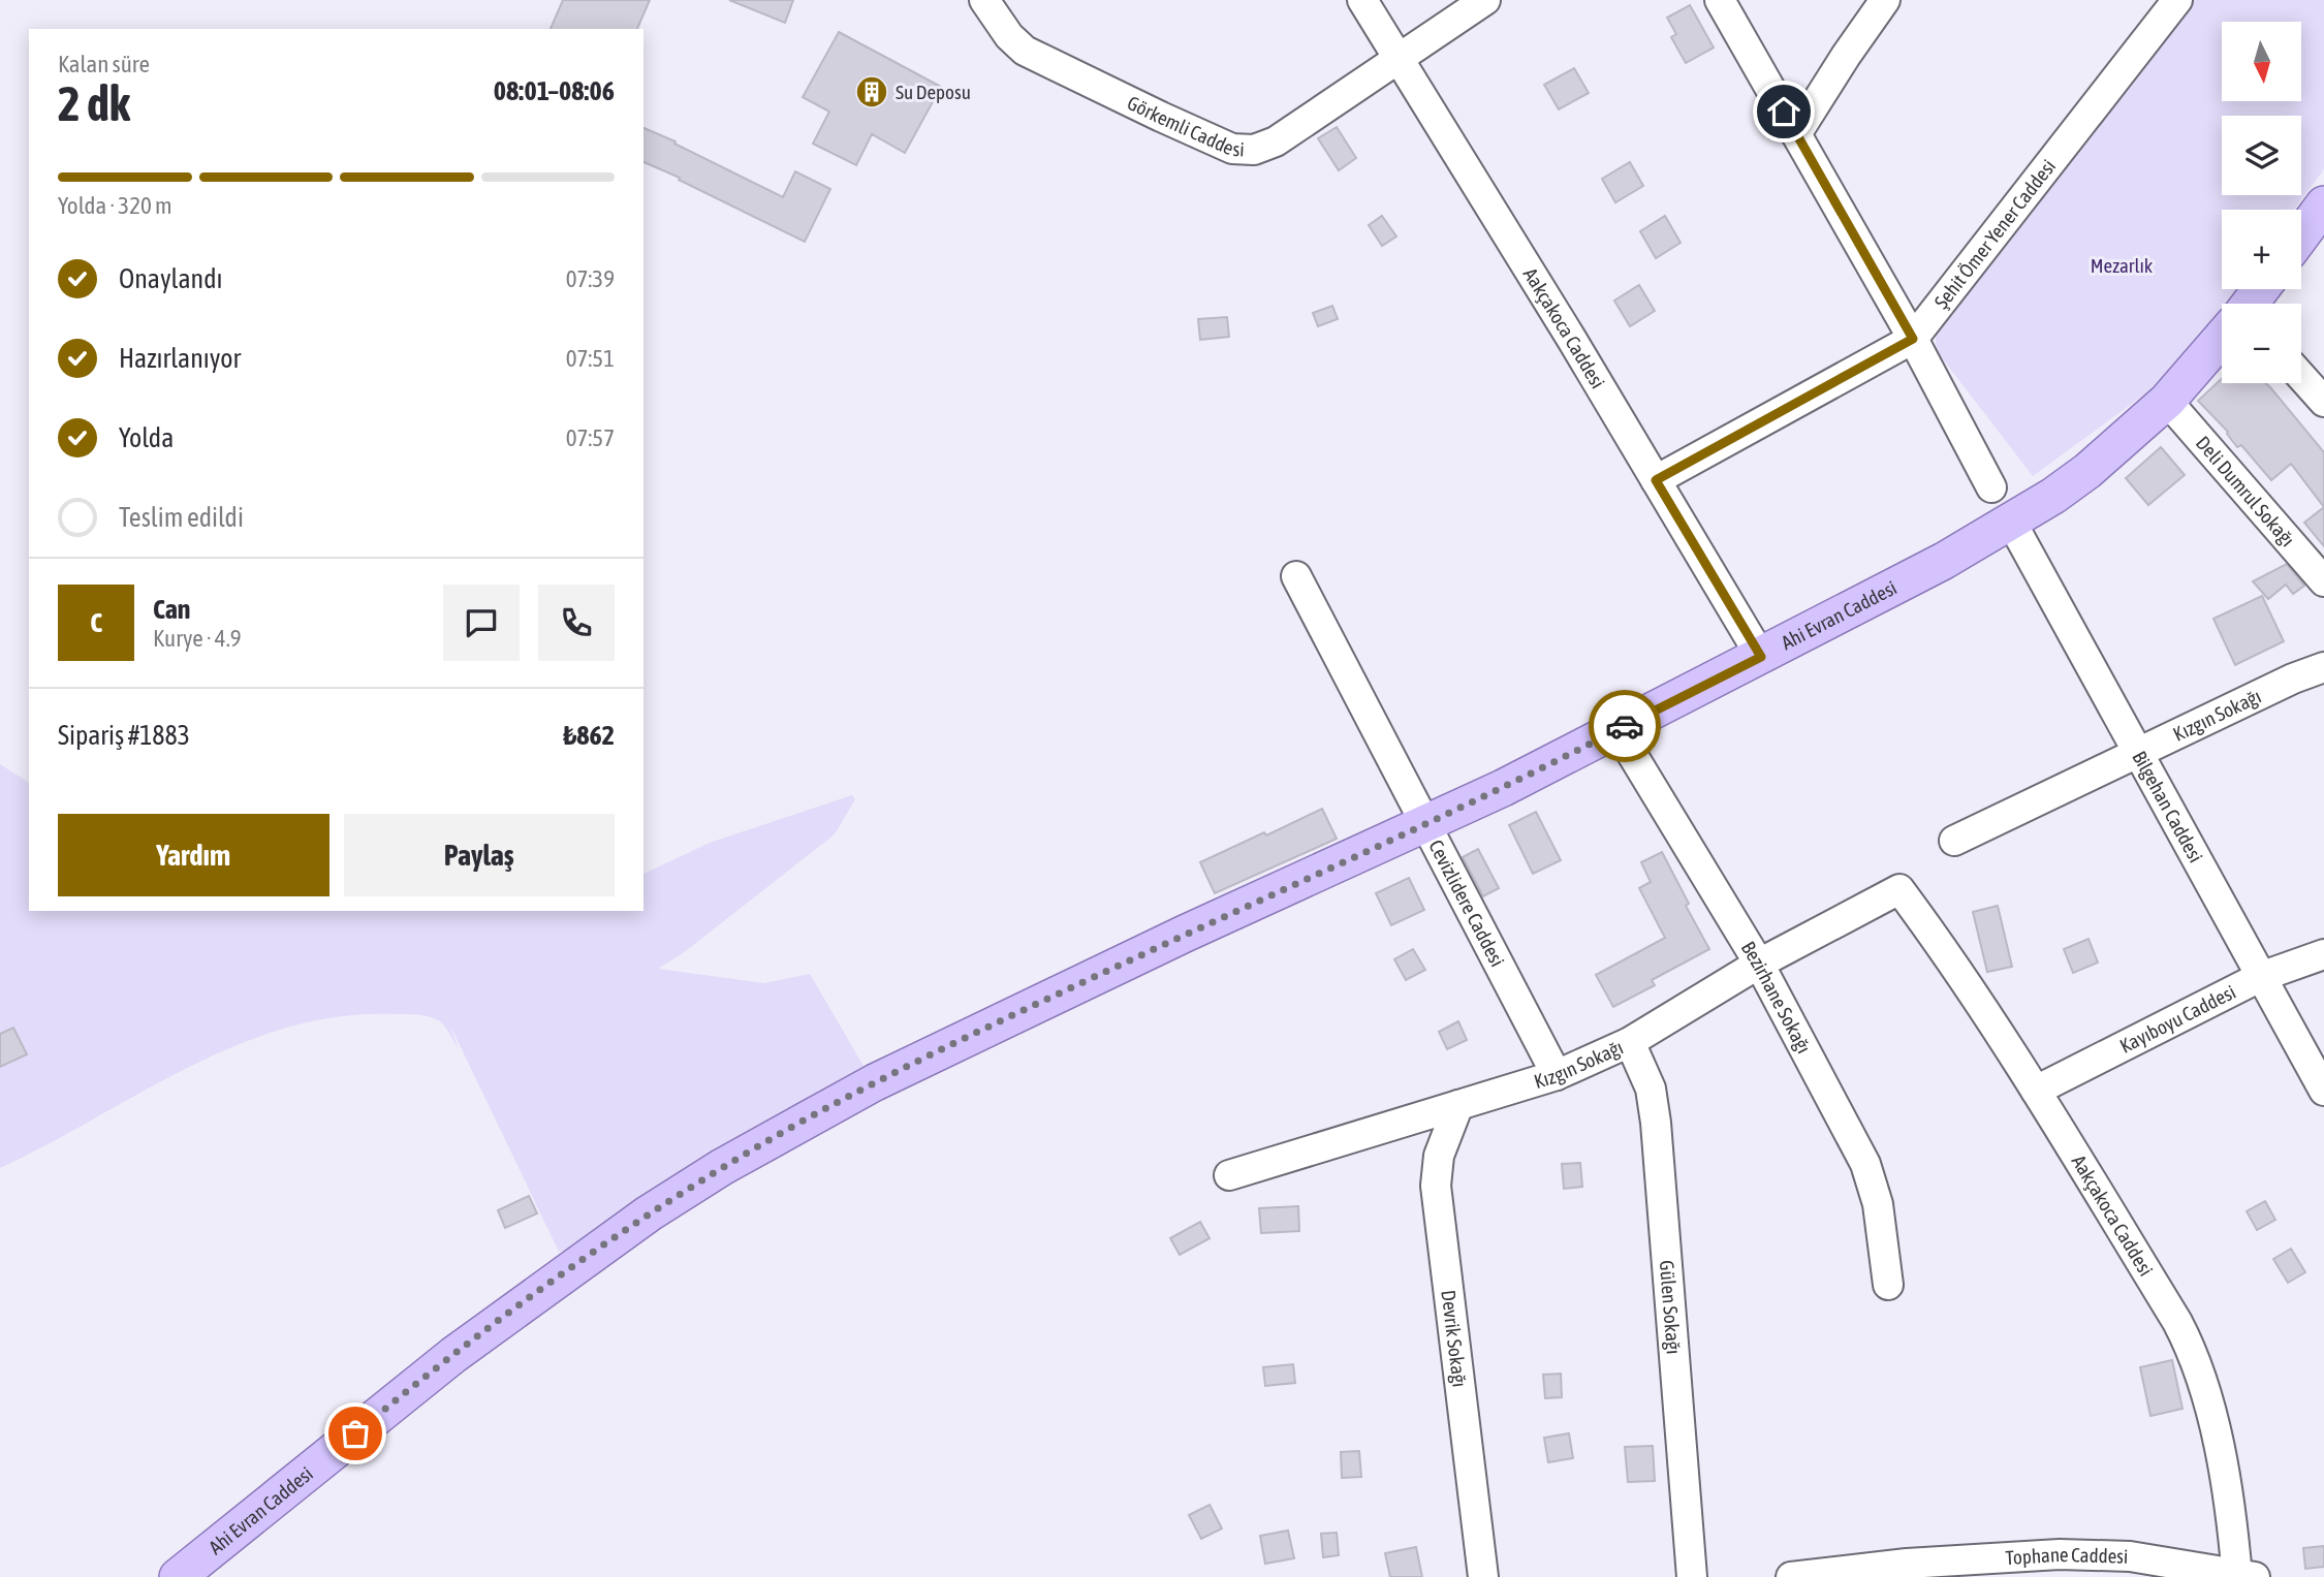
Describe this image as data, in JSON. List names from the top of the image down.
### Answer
{
  "streets": {
    "main road": ["Ahi Evran Caddesi"],
    "street": [
      "Görkemli Caddesi",
      "Şehit Ömer Yener Caddesi",
      "Aakçakoca Caddesi",
      "Deli Dumrul Sokağı",
      "Kızgın Sokağı",
      "Bilgehan Caddesi",
      "Cevizlidere Caddesi",
      "Bezirhane Sokağı",
      "Kayıboyu Caddesi",
      "Gülen Sokağı",
      "Devrik Sokağı",
      "Tophane Caddesi"
    ]
  },
  "crossings": [
    ["Görkemli Caddesi", "Aakçakoca Caddesi"],
    ["Şehit Ömer Yener Caddesi", "Aakçakoca Caddesi"],
    ["Aakçakoca Caddesi", "Ahi Evran Caddesi"],
    ["Aakçakoca Caddesi", "Kızgın Sokağı"],
    ["Aakçakoca Caddesi", "Kayıboyu Caddesi"],
    ["Aakçakoca Caddesi", "Tophane Caddesi"],
    ["Deli Dumrul Sokağı", "Ahi Evran Caddesi"],
    ["Ahi Evran Caddesi", "Bilgehan Caddesi"],
    ["Ahi Evran Caddesi", "Cevizlidere Caddesi"],
    ["Ahi Evran Caddesi", "Bezirhane Sokağı"],
    ["Kızgın Sokağı", "Bilgehan Caddesi"],
    ["Kızgın Sokağı", "Cevizlidere Caddesi"],
    ["Kızgın Sokağı", "Bezirhane Sokağı"],
    ["Kızgın Sokağı", "Gülen Sokağı"],
    ["Kızgın Sokağı", "Devrik Sokağı"],
    ["Bilgehan Caddesi", "Kayıboyu Caddesi"]
  ],
  "parks": ["Mezarlık"],
  "places": {
    "building": ["Su Deposu"]
  },
  "north": "bottom",
  "page": {
    "map_buttons": ["+", "−"],
    "heading": ["2 dk", "Kalan süre", "08:01–08:06"],
    "panel": [
      "Can",
      "Kurye · 4.9",
      "Sipariş #1883",
      "₺862"
    ],
    "bar": "Yolda · 320 m",
    "list": [
      ["Onaylandı", "07:39"],
      ["Hazırlanıyor", "07:51"],
      ["Yolda", "07:57"],
      "Teslim edildi"
    ],
    "round": "C",
    "buttons": ["Yardım", "Paylaş"]
  }
}
